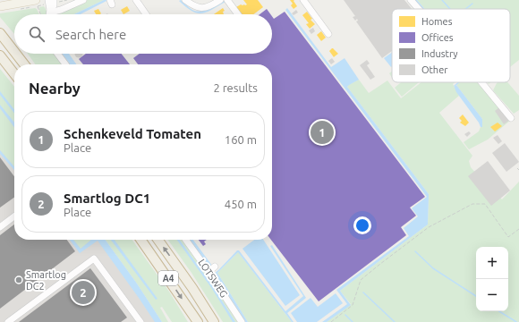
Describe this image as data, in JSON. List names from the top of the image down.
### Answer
{
  "streets": {
    "highway": ["A4"],
    "street": ["LOTSWEG"]
  },
  "places": ["Smartlog DC2"],
  "legend": [
    "Homes",
    "Offices",
    "Industry",
    "Other"
  ],
  "page": {
    "search": "Search here",
    "heading": ["Nearby", "2 results"],
    "list": [
      {
        "mark": "1",
        "name": "Schenkeveld Tomaten",
        "note": "Place",
        "value": "160 m"
      },
      {
        "mark": "2",
        "name": "Smartlog DC1",
        "note": "Place",
        "value": "450 m"
      }
    ],
    "pins": ["1", "2"],
    "map_buttons": ["+", "−"]
  }
}
